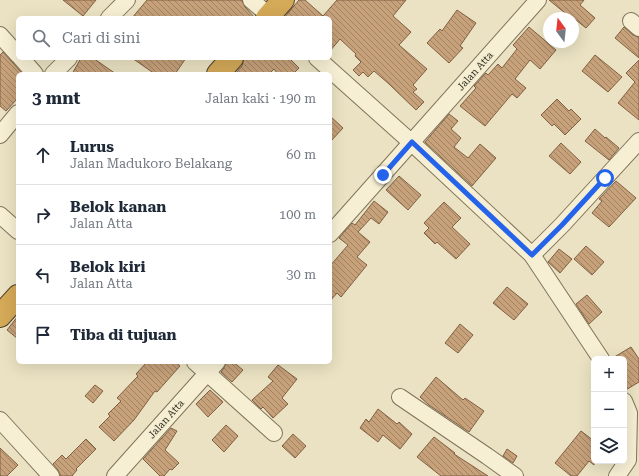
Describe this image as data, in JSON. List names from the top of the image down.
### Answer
{
  "streets": {
    "street": ["Jalan Atta"]
  },
  "north": "top",
  "page": {
    "search": "Cari di sini",
    "heading": ["3 mnt", "Jalan kaki · 190 m"],
    "list": [
      ["Lurus", "Jalan Madukoro Belakang", "60 m"],
      ["Belok kanan", "Jalan Atta", "100 m"],
      ["Belok kiri", "Jalan Atta", "30 m"],
      "Tiba di tujuan"
    ],
    "map_buttons": ["+", "−"]
  }
}
